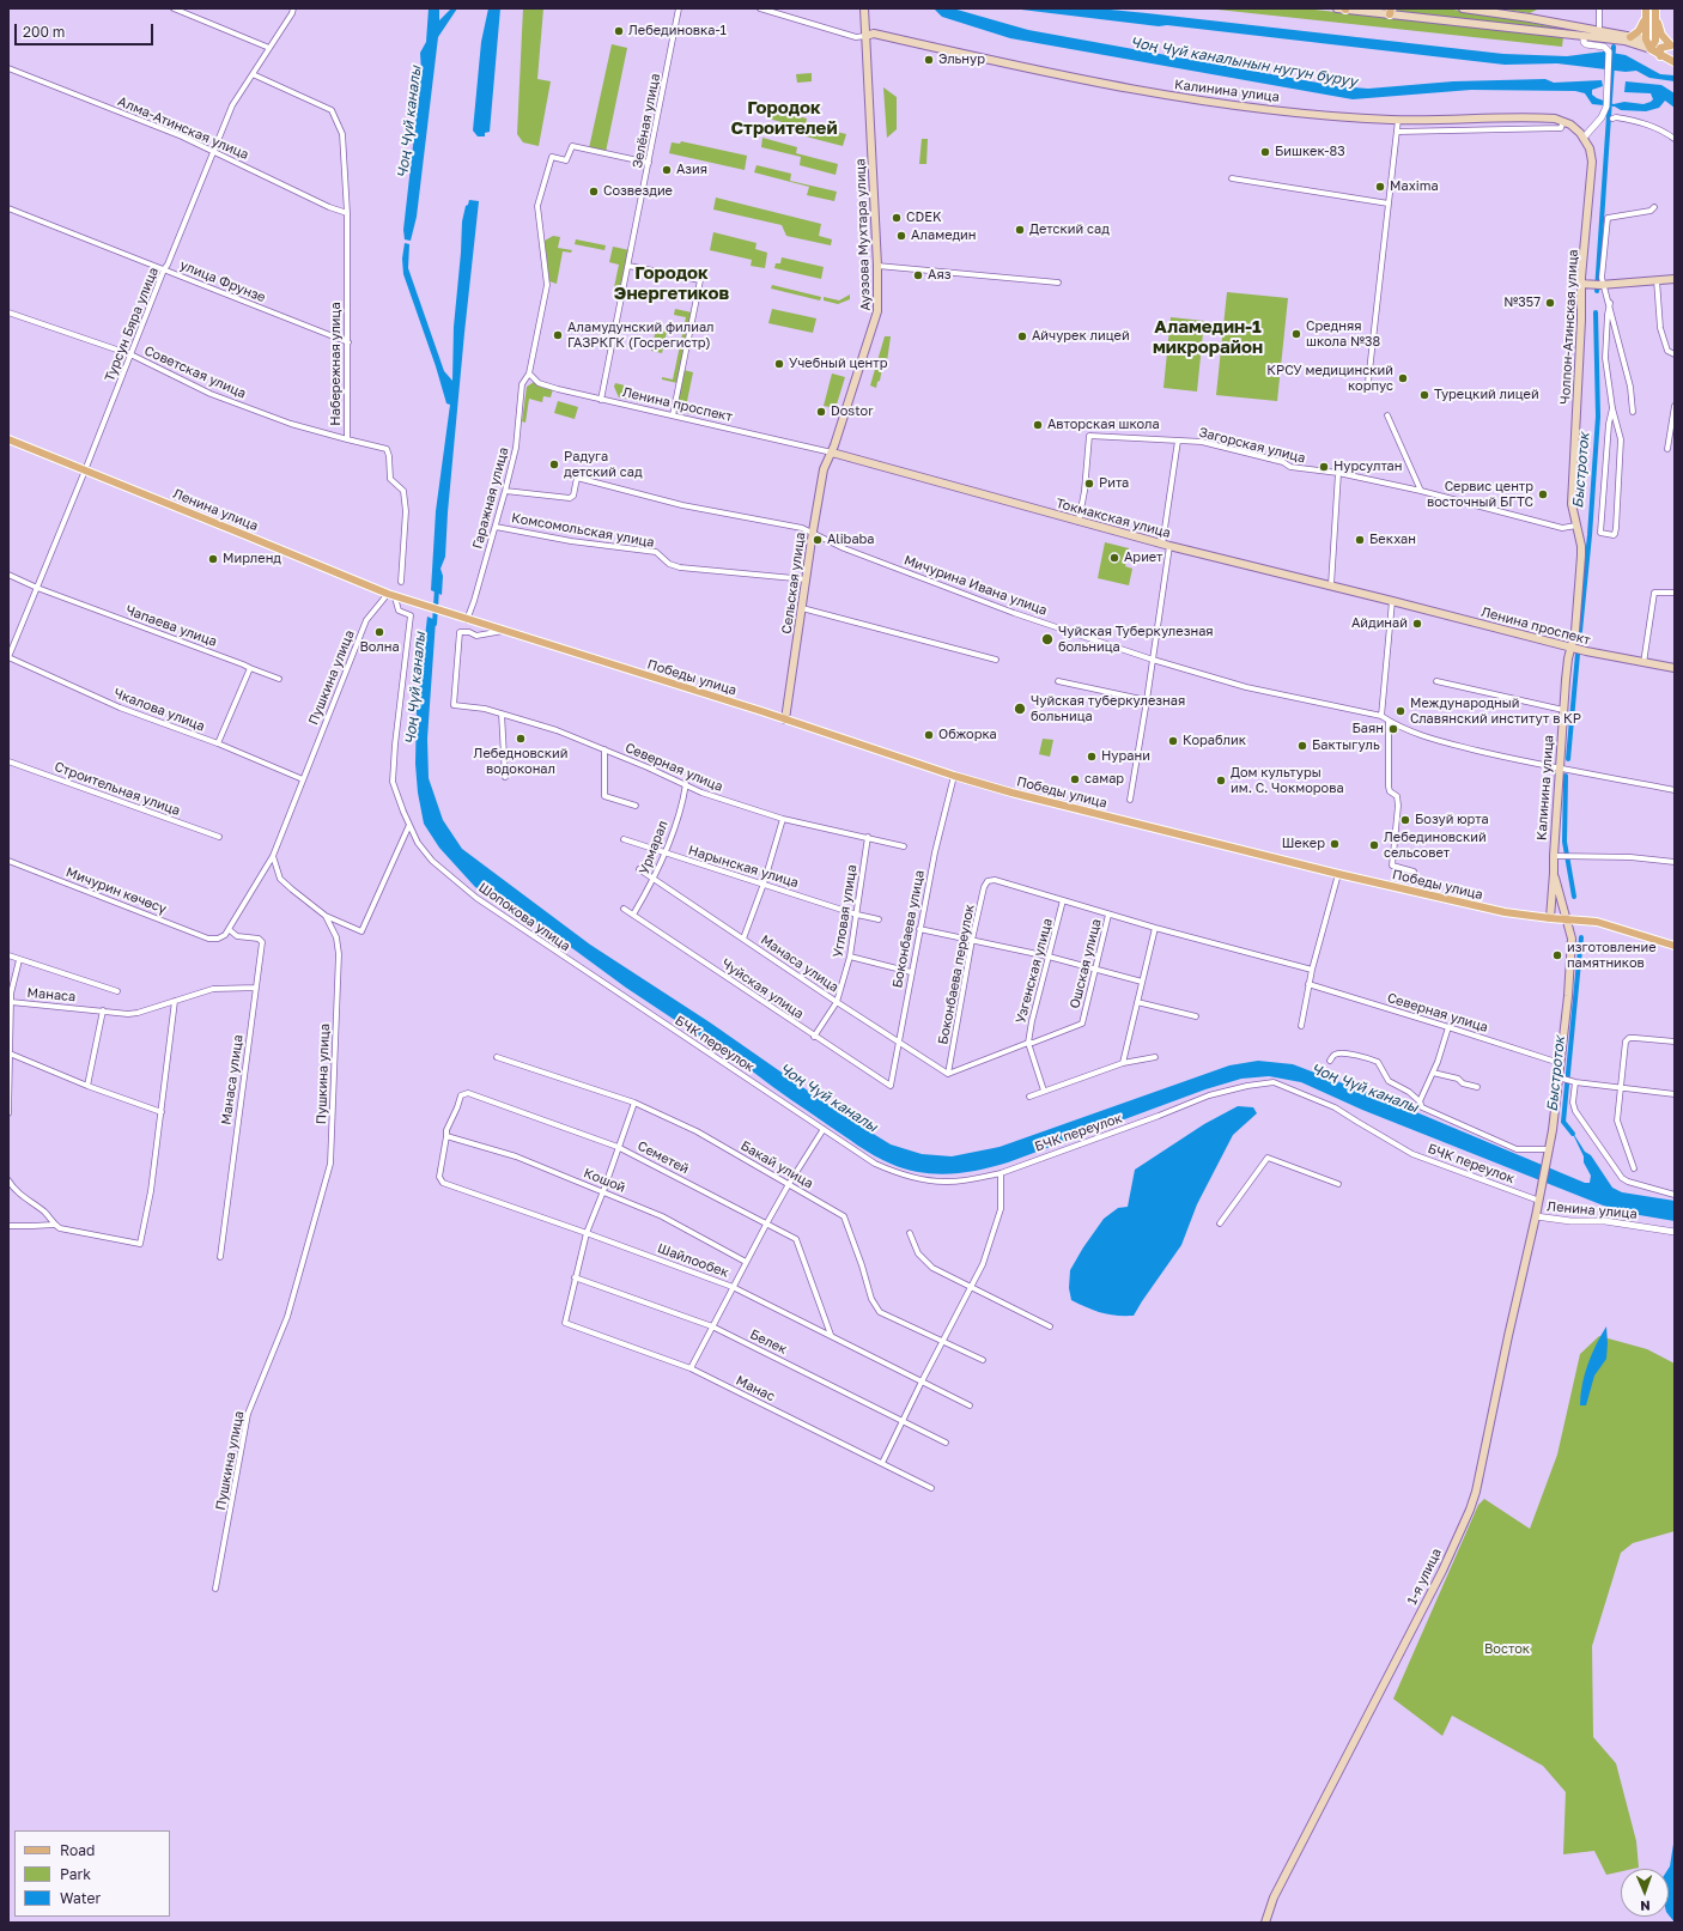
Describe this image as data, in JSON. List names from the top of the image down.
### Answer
{
  "streets": {
    "main road": [
      "Калинина улица",
      "Ауэзова Мухтара улица",
      "Чолпон-Атинская улица",
      "Ленина проспект",
      "Ленина улица",
      "Токмакская улица",
      "Сельская улица",
      "Победы улица",
      "1-я улица"
    ],
    "street": [
      "Зелёная улица",
      "Алма-Атинская улица",
      "улица Фрунзе",
      "Турсун Бяра улица",
      "Набережная улица",
      "Советская улица",
      "Загорская улица",
      "Гаражная улица",
      "Комсомольская улица",
      "Мичурина Ивана улица",
      "Чапаева улица",
      "Пушкина улица",
      "Чкалова улица",
      "Северная улица",
      "Строительная улица",
      "Урмарал",
      "Нарынская улица",
      "Мичурин көчөсү",
      "Угловая улица",
      "Шопокова улица",
      "Боконбаева улица",
      "Манаса улица",
      "Ошская улица",
      "Узгенская улица",
      "Боконбаева переулок",
      "Чуйская улица",
      "Манаса",
      "БЧК переулок",
      "Семетей",
      "Бакай улица",
      "Кошой",
      "Шайлообек",
      "Белек",
      "Манас"
    ]
  },
  "crossings": [
    ["Калинина улица", "Ауэзова Мухтара улица"],
    ["Калинина улица", "Чолпон-Атинская улица"],
    ["Калинина улица", "Ленина проспект"],
    ["Калинина улица", "Мичурина Ивана улица"],
    ["Калинина улица", "Победы улица"],
    ["Калинина улица", "Северная улица"],
    ["Калинина улица", "1-я улица"],
    ["Зелёная улица", "Ленина проспект"],
    ["Алма-Атинская улица", "Турсун Бяра улица"],
    ["Алма-Атинская улица", "Набережная улица"],
    ["Ауэзова Мухтара улица", "Ленина проспект"],
    ["Ауэзова Мухтара улица", "Токмакская улица"],
    ["Ауэзова Мухтара улица", "Сельская улица"],
    ["улица Фрунзе", "Турсун Бяра улица"],
    ["улица Фрунзе", "Набережная улица"],
    ["Турсун Бяра улица", "Набережная улица"],
    ["Турсун Бяра улица", "Советская улица"],
    ["Турсун Бяра улица", "Ленина улица"],
    ["Турсун Бяра улица", "Чапаева улица"],
    ["Турсун Бяра улица", "Чкалова улица"],
    ["Чолпон-Атинская улица", "Ленина проспект"],
    ["Чолпон-Атинская улица", "Загорская улица"],
    ["Набережная улица", "Советская улица"],
    ["Ленина проспект", "Гаражная улица"],
    ["Ленина проспект", "Токмакская улица"],
    ["Ленина проспект", "Сельская улица"],
    ["Загорская улица", "Токмакская улица"],
    ["Гаражная улица", "Комсомольская улица"],
    ["Гаражная улица", "Мичурина Ивана улица"],
    ["Гаражная улица", "Победы улица"],
    ["Ленина улица", "Пушкина улица"],
    ["Ленина улица", "Победы улица"],
    ["Ленина улица", "Шопокова улица"],
    ["Ленина улица", "1-я улица"],
    ["Токмакская улица", "Сельская улица"],
    ["Комсомольская улица", "Сельская улица"],
    ["Сельская улица", "Мичурина Ивана улица"],
    ["Сельская улица", "Победы улица"],
    ["Пушкина улица", "Чкалова улица"],
    ["Победы улица", "Северная улица"],
    ["Победы улица", "Боконбаева улица"],
    ["Северная улица", "Урмарал"],
    ["Северная улица", "Угловая улица"],
    ["Урмарал", "Нарынская улица"],
    ["Урмарал", "Манаса улица"],
    ["Урмарал", "Чуйская улица"],
    ["Нарынская улица", "Угловая улица"],
    ["Мичурин көчөсү", "Манаса улица"],
    ["Угловая улица", "Манаса улица"],
    ["Угловая улица", "Чуйская улица"],
    ["Шопокова улица", "БЧК переулок"],
    ["Боконбаева улица", "Манаса улица"],
    ["Боконбаева улица", "Чуйская улица"],
    ["Манаса улица", "Ошская улица"],
    ["Манаса улица", "Боконбаева переулок"],
    ["Манаса улица", "Манаса"],
    ["Ошская улица", "Узгенская улица"],
    ["Ошская улица", "Боконбаева переулок"],
    ["Узгенская улица", "Боконбаева переулок"],
    ["БЧК переулок", "1-я улица"],
    ["Семетей", "Кошой"],
    ["Семетей", "Шайлообек"],
    ["Кошой", "Шайлообек"],
    ["Белек", "Манас"]
  ],
  "districts": ["Городок Строителей", "Городок Энергетиков", "Аламедин-1 микрорайон"],
  "water": ["Чоң Чүй каналынын нугун буруу", "Чоң Чүй каналы", "Быстроток"],
  "parks": ["Восток"],
  "places": [
    "Лебединовка-1",
    "Эльнур",
    "Бишкек-83",
    "Азия",
    "Maxima",
    "Созвездие",
    "CDEK",
    "Детский сад",
    "Аламедин",
    "Аяз",
    "№357",
    "Средняя школа №38",
    "Аламудунский филиал ГАЗРКГК (Госрегистр)",
    "Айчурек лицей",
    "Учебный центр",
    "КРСУ медицинский корпус",
    "Турецкий лицей",
    "Dostor",
    "Авторская школа",
    "Радуга детский сад",
    "Нурсултан",
    "Рита",
    "Сервис центр восточный БГТС",
    "Alibaba",
    "Бекхан",
    "Ариет",
    "Мирленд",
    "Айдинай",
    "Волна",
    "Чуйская Туберкулезная больница",
    "Чуйская туберкулезная больница",
    "Международный Славянский институт в КР",
    "Баян",
    "Обжорка",
    "Лебедновский водоконал",
    "Кораблик",
    "Бактыгуль",
    "Нурани",
    "самар",
    "Дом культуры им. С. Чокморова",
    "Бозуй юрта",
    "Шекер",
    "Лебединовский сельсовет",
    "изготовление памятников"
  ],
  "legend": ["Road", "Park", "Water"],
  "scale_bar": "200 m",
  "north": "bottom"
}
